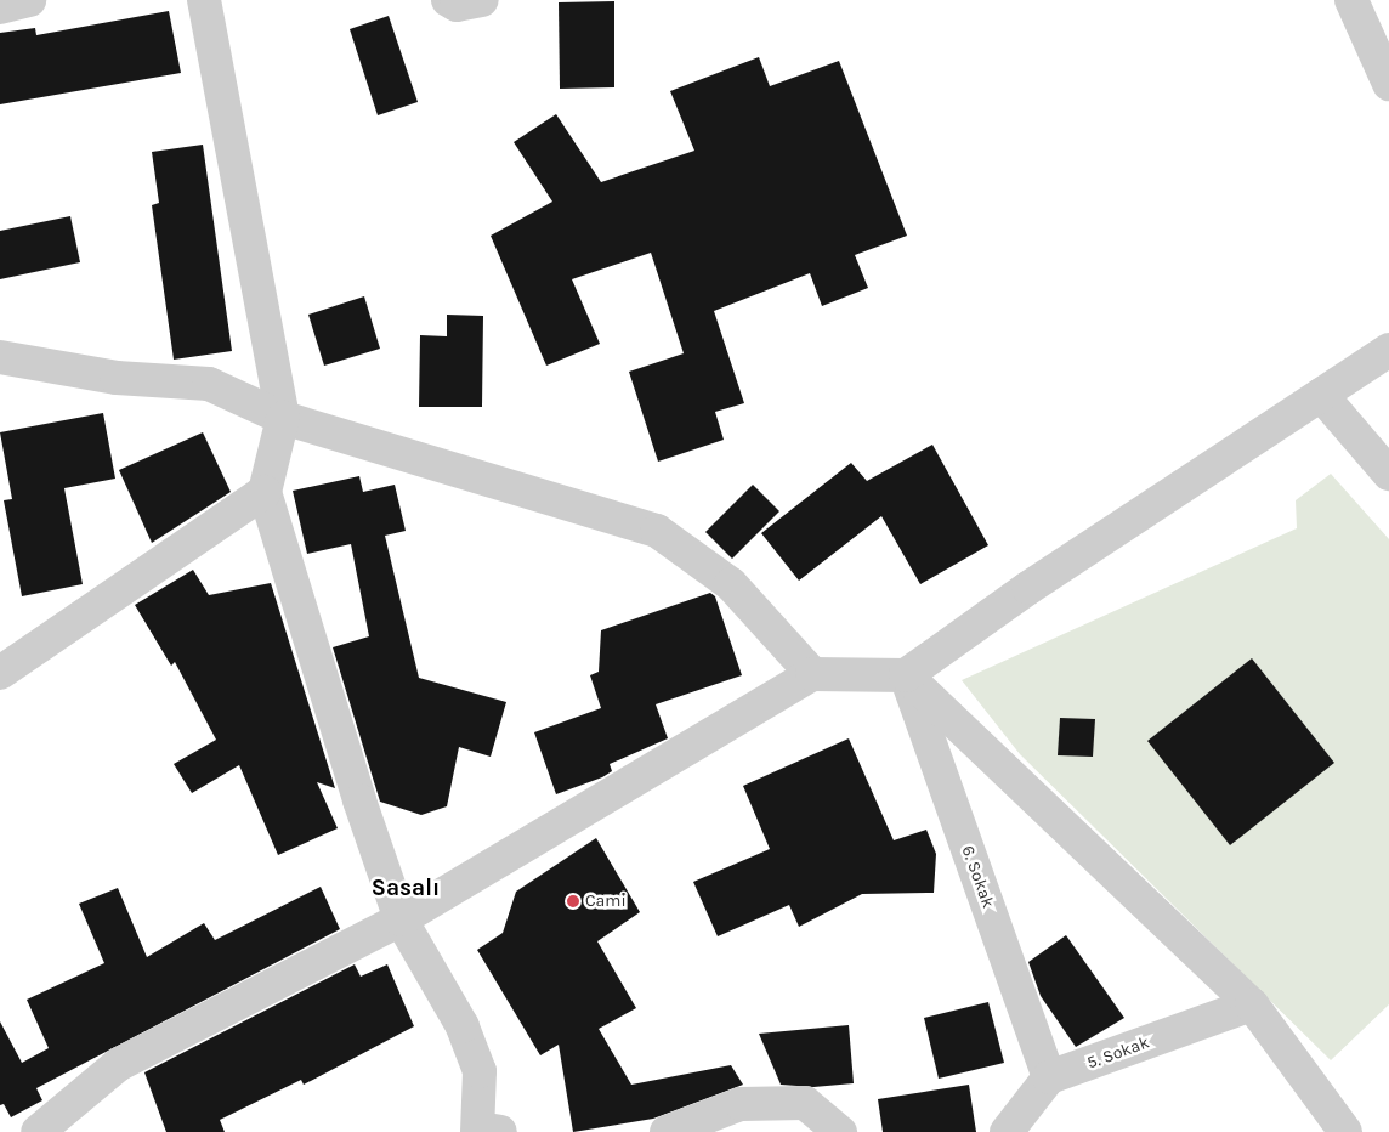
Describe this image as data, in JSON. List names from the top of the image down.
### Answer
{
  "streets": {
    "street": ["6. Sokak", "5. Sokak"]
  },
  "crossings": [
    ["6. Sokak", "5. Sokak"]
  ],
  "districts": ["Sasalı"],
  "places": ["Cami"]
}
